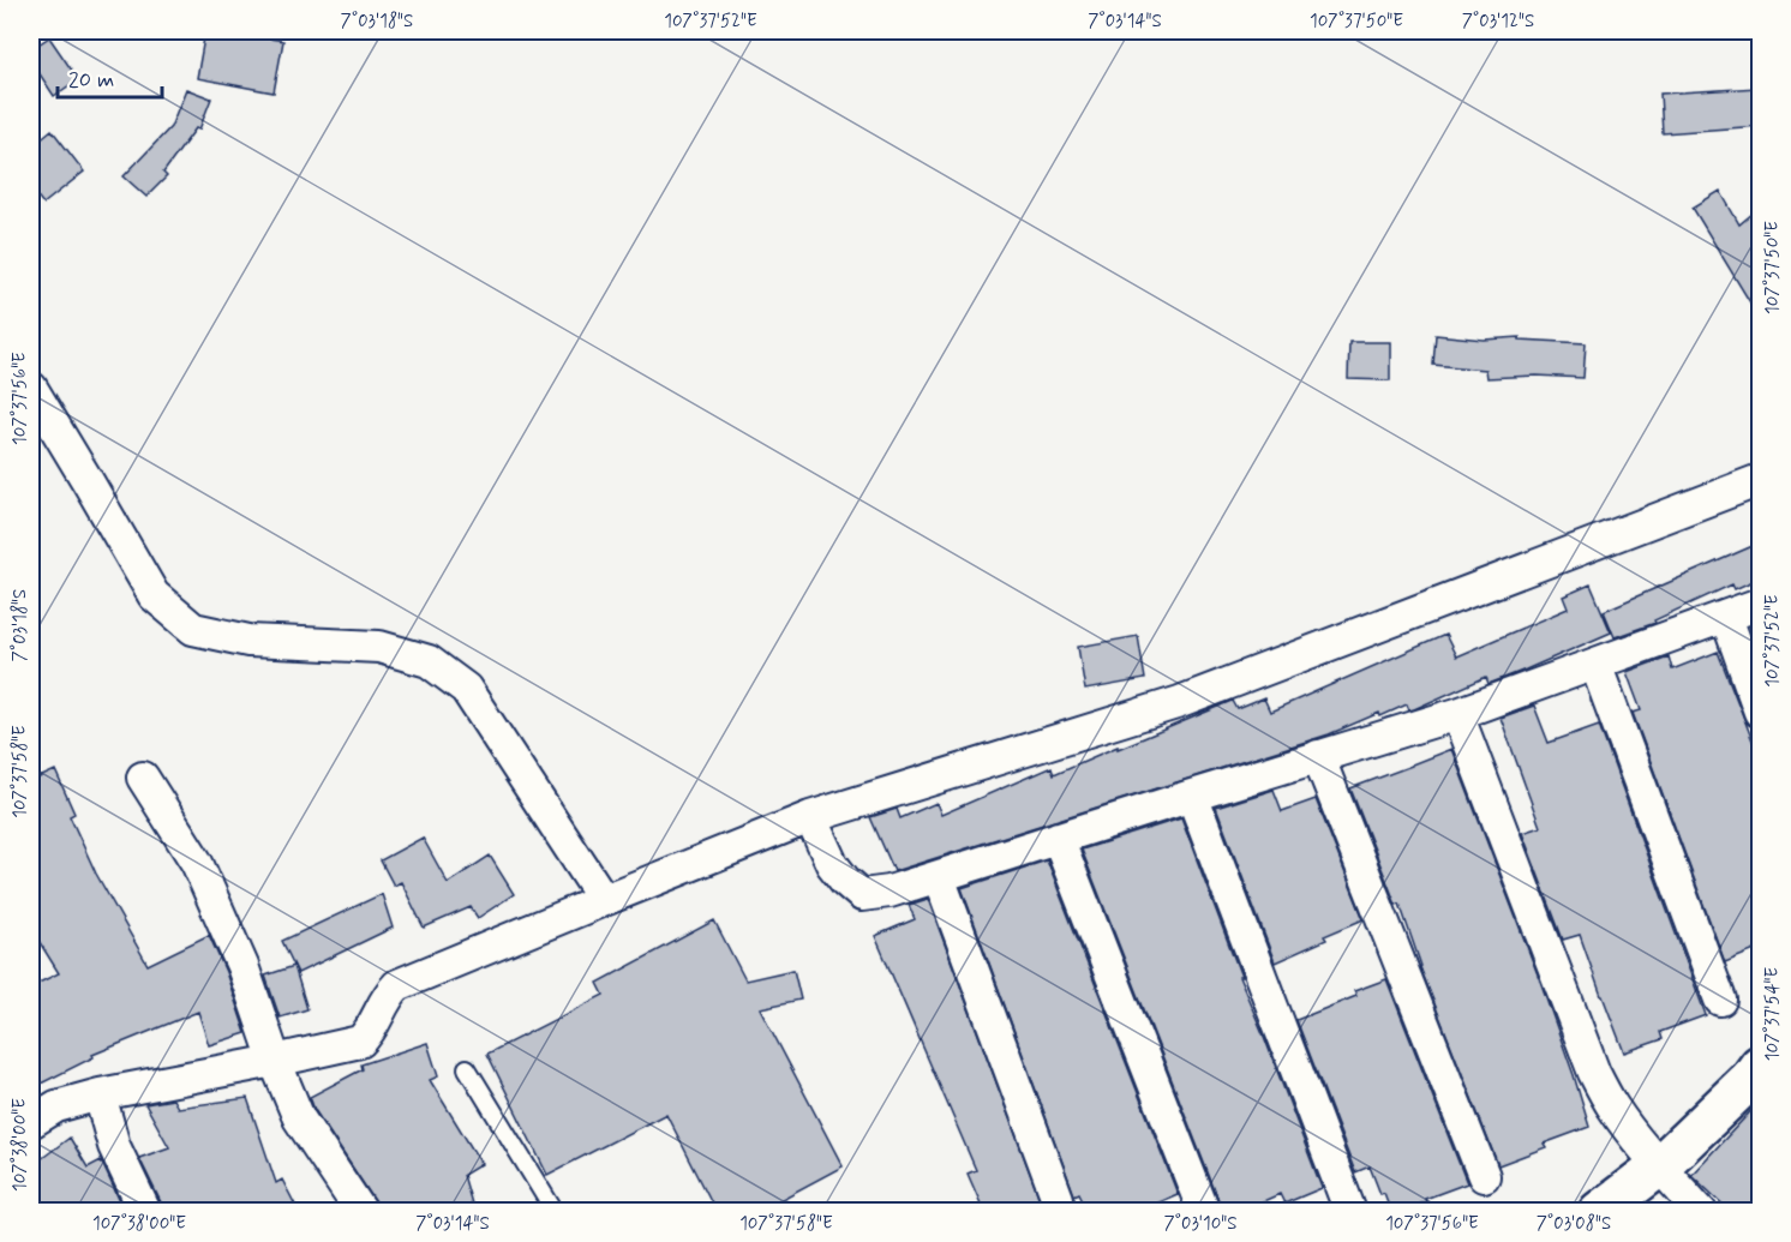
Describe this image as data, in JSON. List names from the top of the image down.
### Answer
{
  "scale_bar": "20 m",
  "coordinates": [
    "7°03'18\"S",
    "107°37'52\"E",
    "7°03'14\"S",
    "107°37'50\"E",
    "7°03'12\"S",
    "107°37'56\"E",
    "107°37'58\"E",
    "107°37'54\"E",
    "107°38'00\"E",
    "7°03'10\"S",
    "7°03'08\"S"
  ]
}
